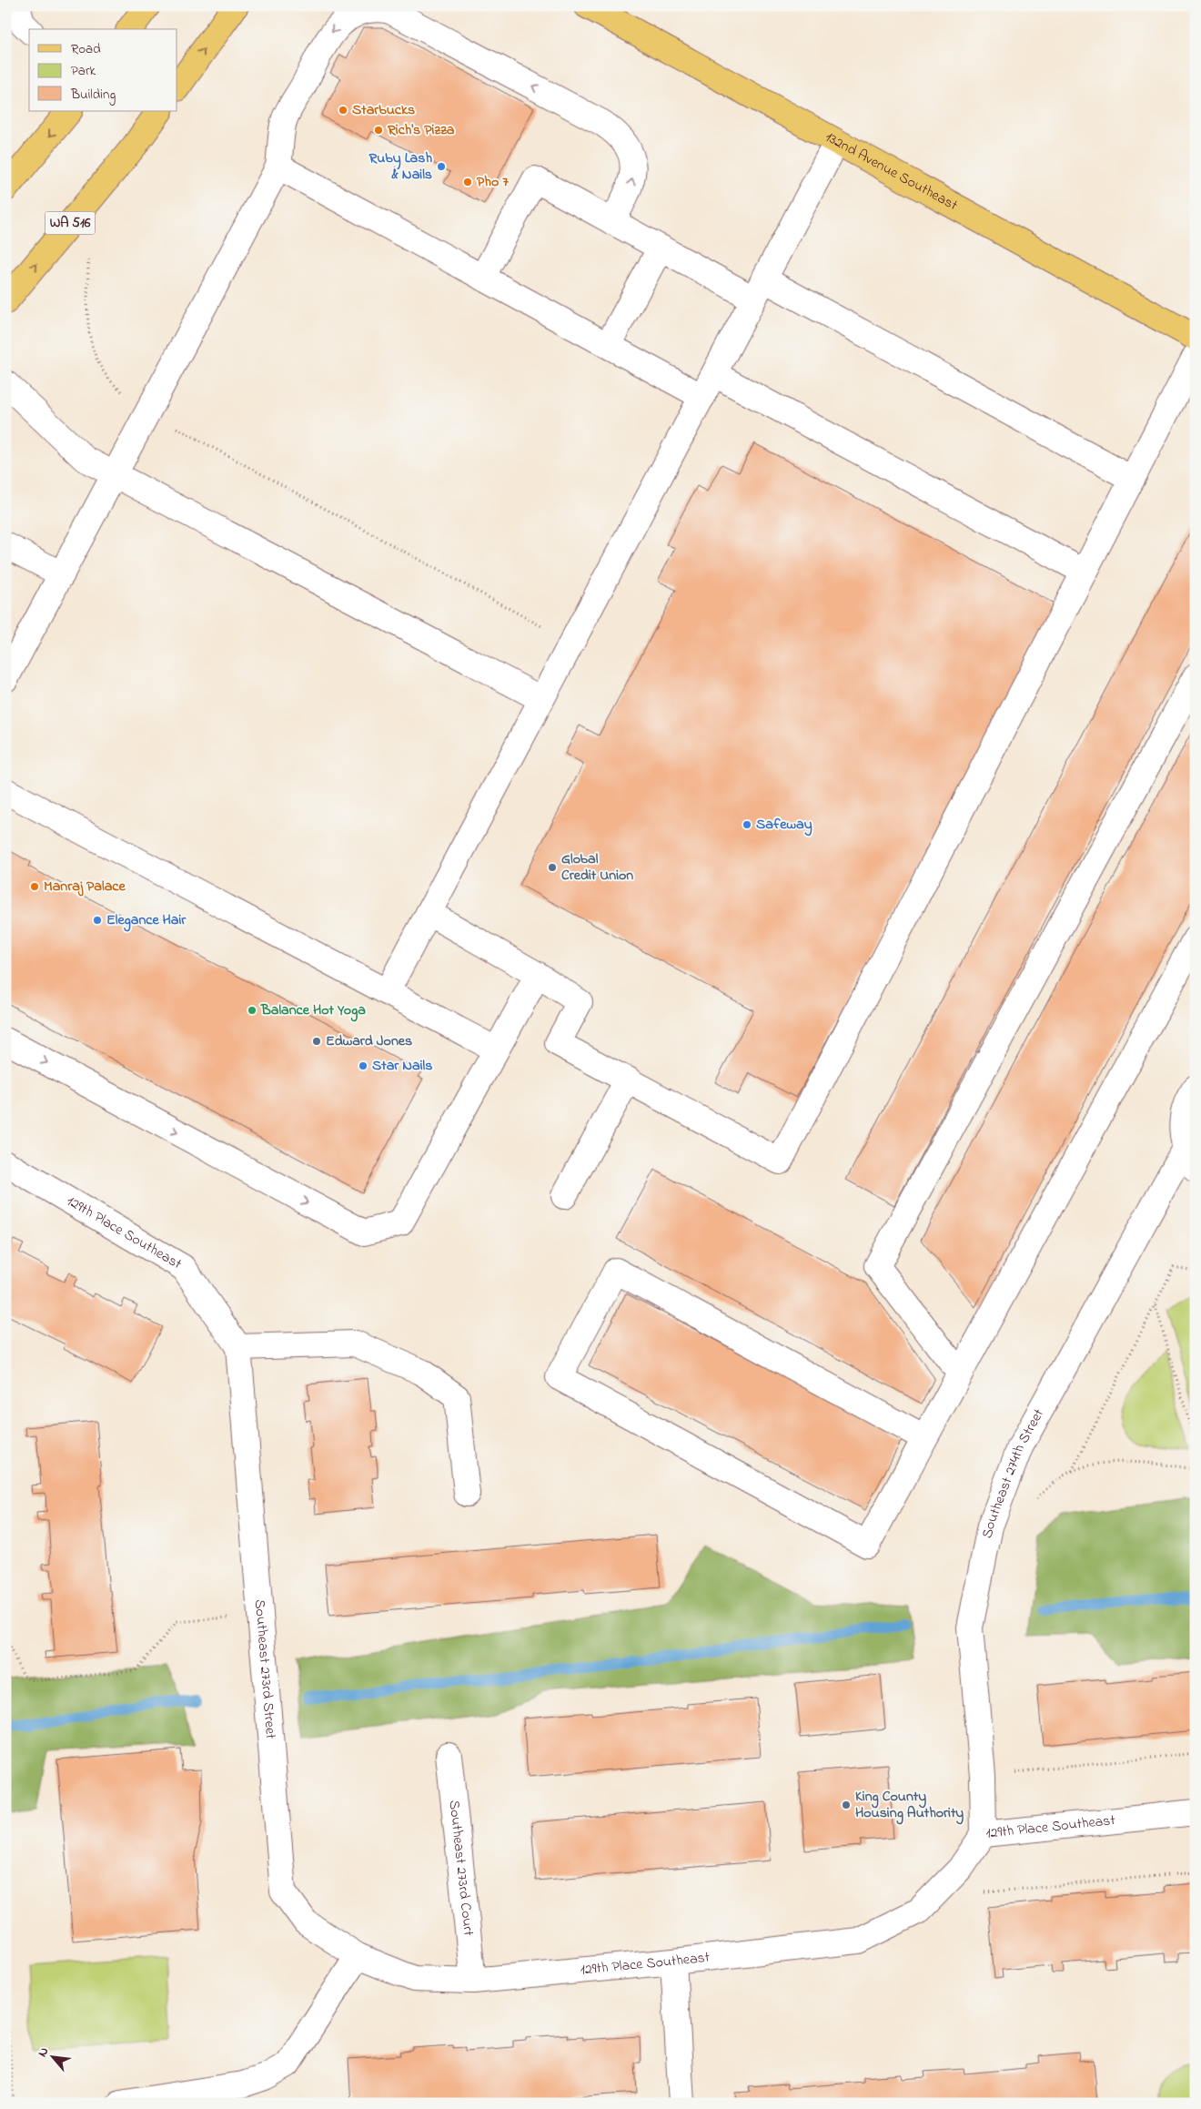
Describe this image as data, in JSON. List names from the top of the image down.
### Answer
{
  "streets": {
    "main road": ["132nd Avenue Southeast", "WA 516"],
    "street": [
      "129th Place Southeast",
      "Southeast 274th Street",
      "Southeast 273rd Street",
      "Southeast 273rd Court"
    ]
  },
  "crossings": [
    ["129th Place Southeast", "Southeast 274th Street"],
    ["129th Place Southeast", "Southeast 273rd Street"],
    ["129th Place Southeast", "Southeast 273rd Court"]
  ],
  "places": [
    "Starbucks",
    "Rich's Pizza",
    "Ruby Lash & Nails",
    "Pho 7",
    "Safeway",
    "Global Credit Union",
    "Manraj Palace",
    "Elegance Hair",
    "Balance Hot Yoga",
    "Edward Jones",
    "Star Nails",
    "King County Housing Authority"
  ],
  "legend": ["Road", "Park", "Building"],
  "north": "top left"
}
